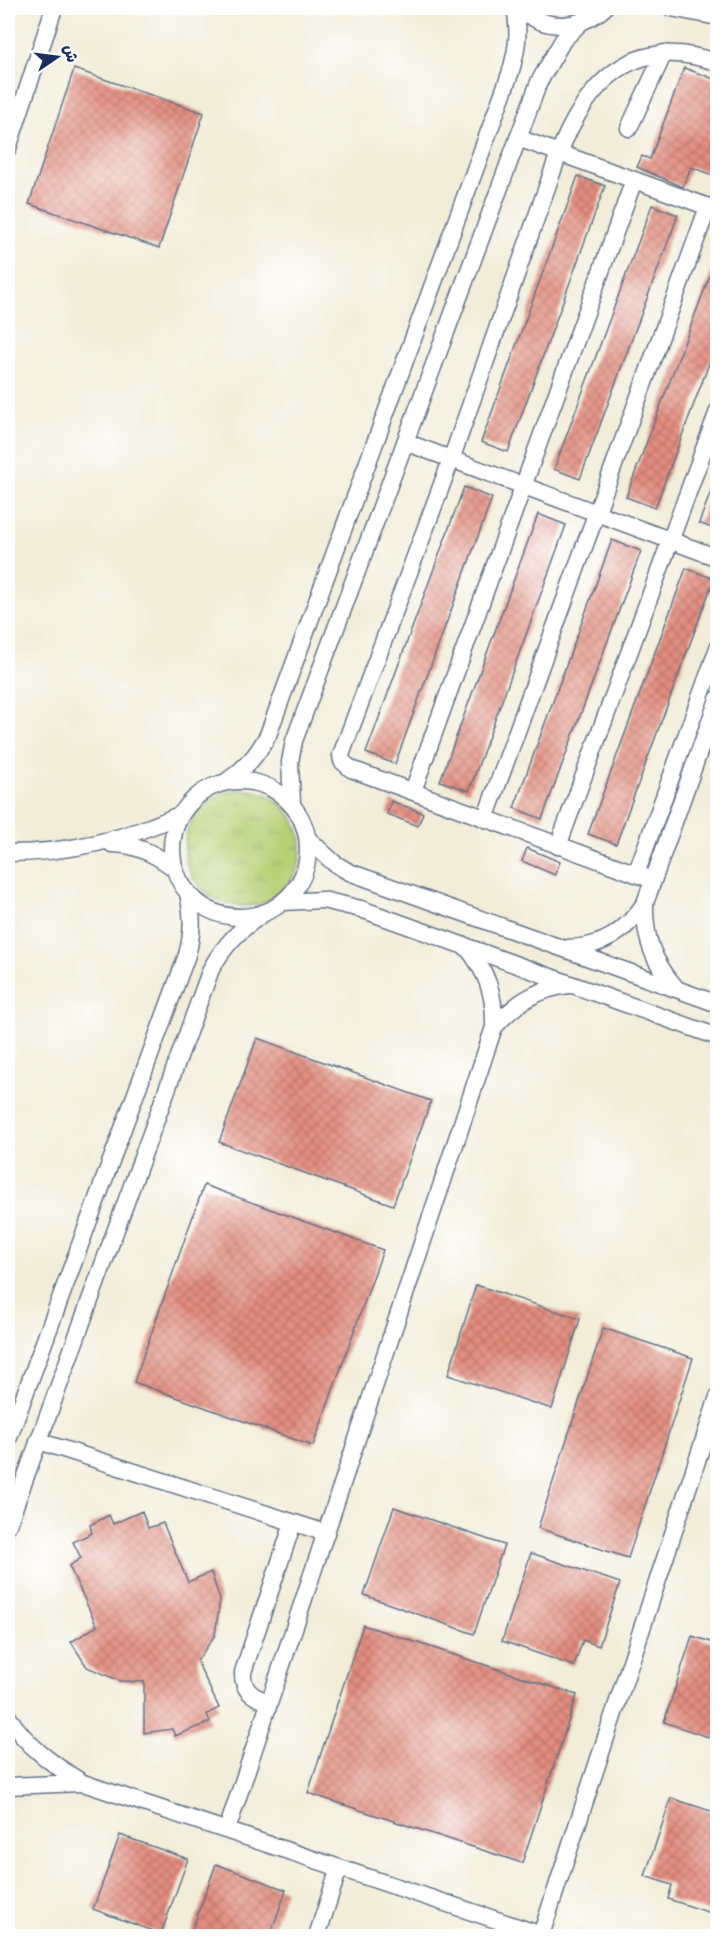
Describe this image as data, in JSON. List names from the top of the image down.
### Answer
{
  "north": "right"
}
